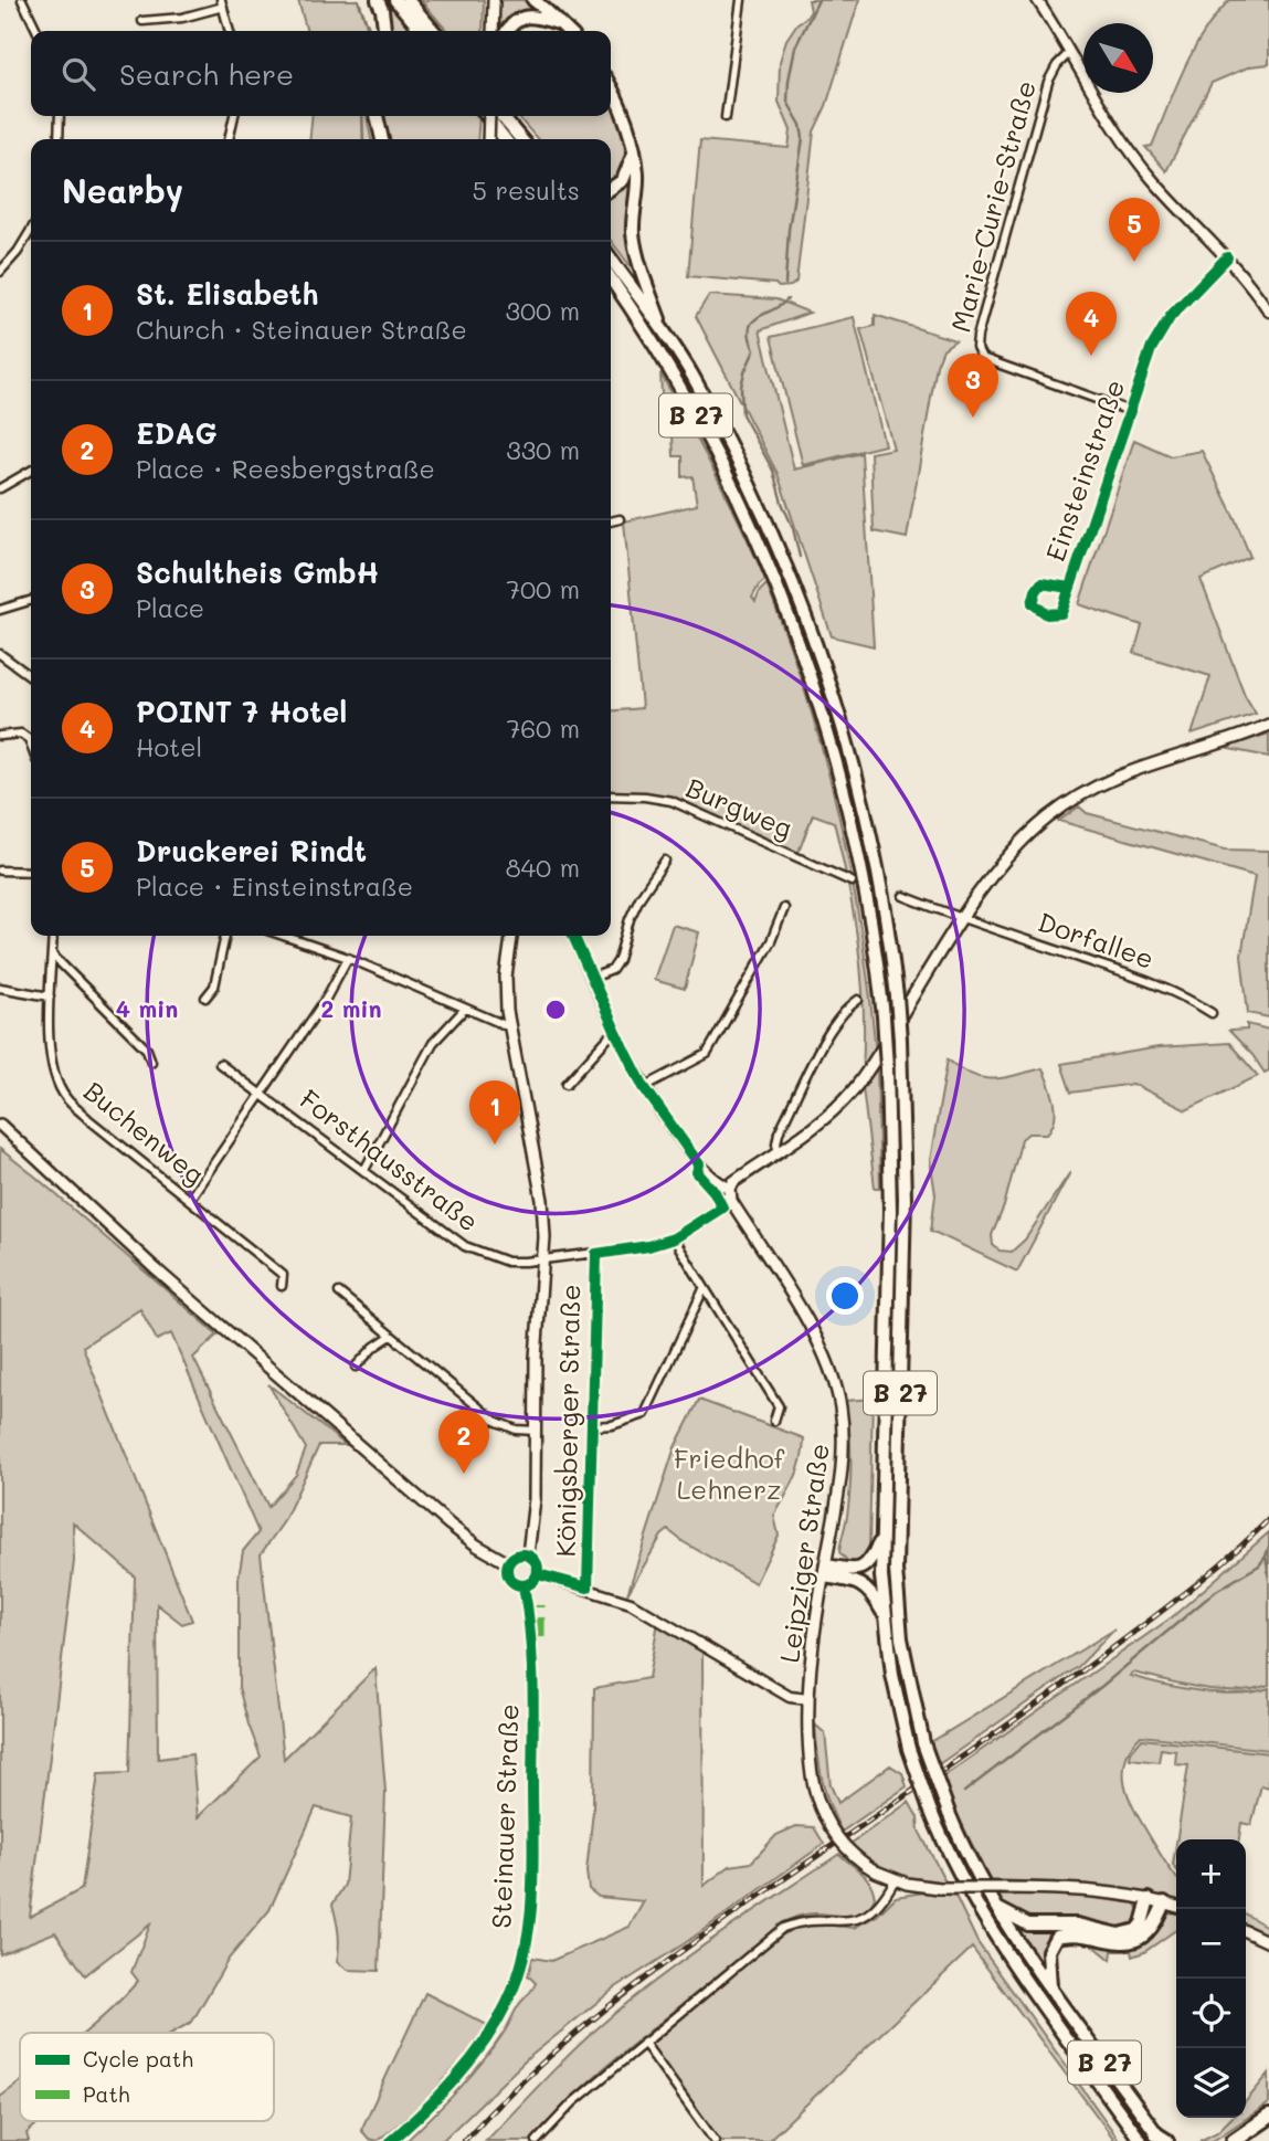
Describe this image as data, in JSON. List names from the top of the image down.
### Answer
{
  "streets": {
    "highway": ["B 27"],
    "main road": ["Leipziger Straße"],
    "street": [
      "Marie-Curie-Straße",
      "Einsteinstraße",
      "Burgweg",
      "Dorfallee",
      "Buchenweg",
      "Forsthausstraße",
      "Königsberger Straße",
      "Steinauer Straße"
    ]
  },
  "crossings": [
    ["Marie-Curie-Straße", "Einsteinstraße"],
    ["Forsthausstraße", "Königsberger Straße"],
    ["Forsthausstraße", "Leipziger Straße"]
  ],
  "parks": ["Friedhof Lehnerz"],
  "legend": ["Cycle path", "Path"],
  "north": "bottom right",
  "page": {
    "search": "Search here",
    "heading": ["Nearby", "5 results"],
    "pins": [
      "5",
      "4",
      "3",
      "1",
      "2"
    ],
    "list": [
      {
        "mark": "1",
        "name": "St. Elisabeth",
        "note": "Church · Steinauer Straße",
        "value": "300 m"
      },
      {
        "mark": "2",
        "name": "EDAG",
        "note": "Place · Reesbergstraße",
        "value": "330 m"
      },
      {
        "mark": "3",
        "name": "Schultheis GmbH",
        "note": "Place",
        "value": "700 m"
      },
      {
        "mark": "4",
        "name": "POINT 7 Hotel",
        "note": "Hotel",
        "value": "760 m"
      },
      {
        "mark": "5",
        "name": "Druckerei Rindt",
        "note": "Place · Einsteinstraße",
        "value": "840 m"
      }
    ],
    "map_buttons": ["+", "−"]
  },
  "rings": ["4 min", "2 min"]
}
